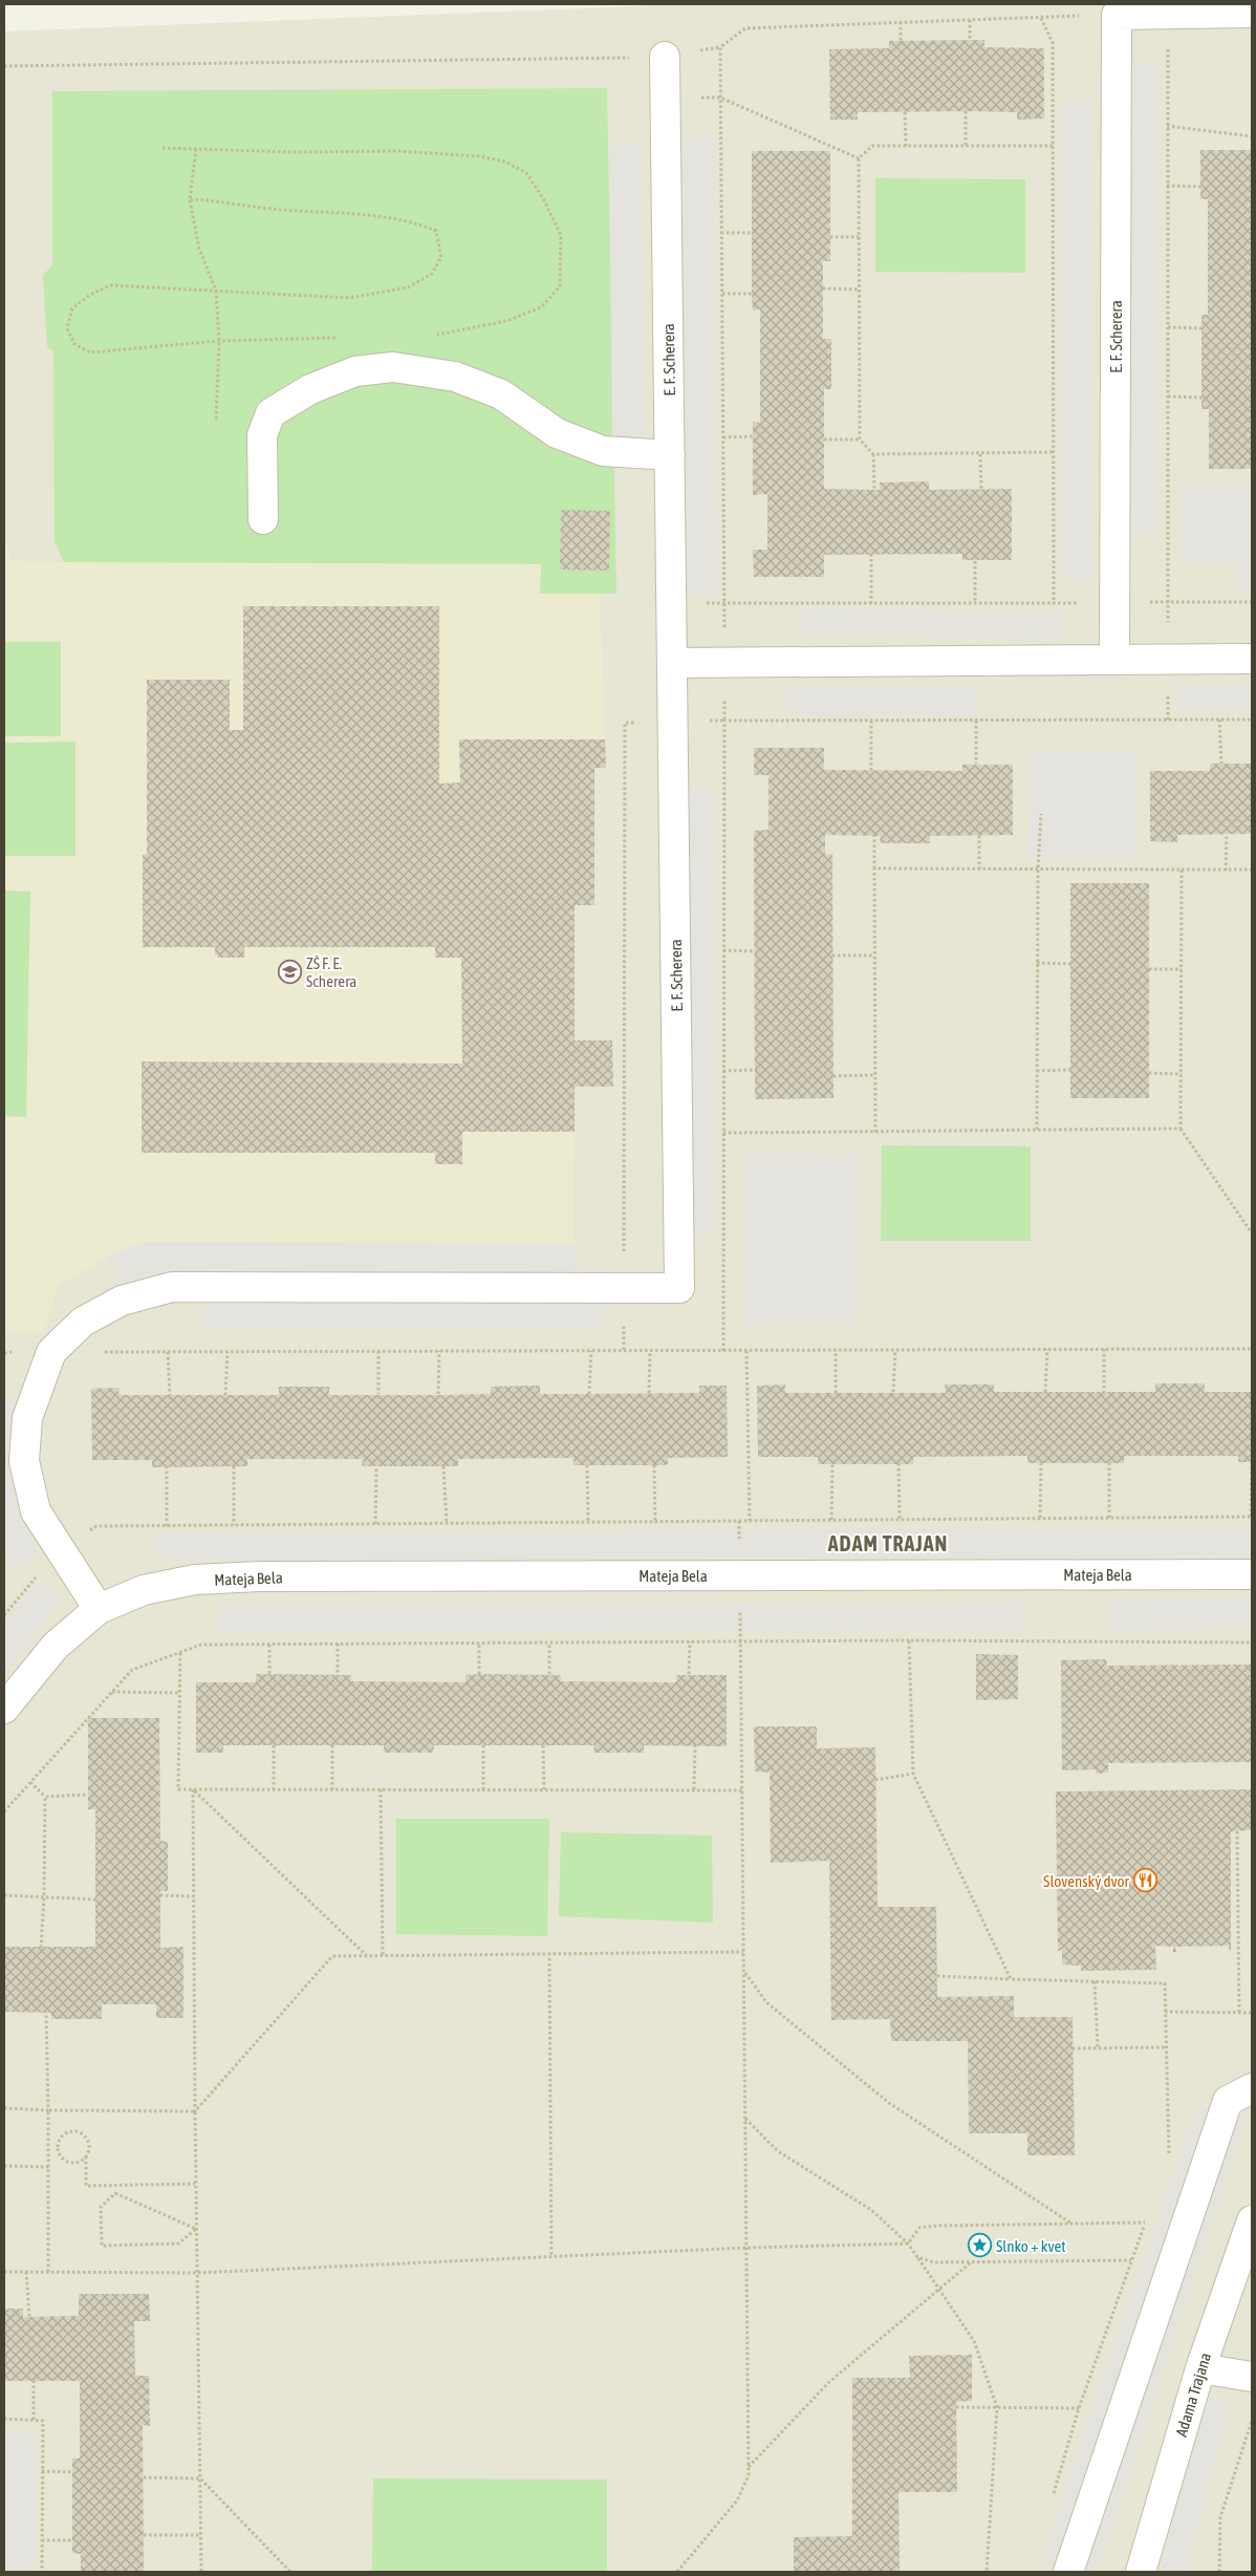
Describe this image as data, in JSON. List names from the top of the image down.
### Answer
{
  "streets": {
    "street": ["E. F. Scherera", "Mateja Bela", "Adama Trajana"]
  },
  "districts": ["ADAM TRAJAN"],
  "places": {
    "school or university": ["ZŠ F. E. Scherera"],
    "restaurant": ["Slovenský dvor"],
    "place": ["Slnko + kvet"]
  }
}
